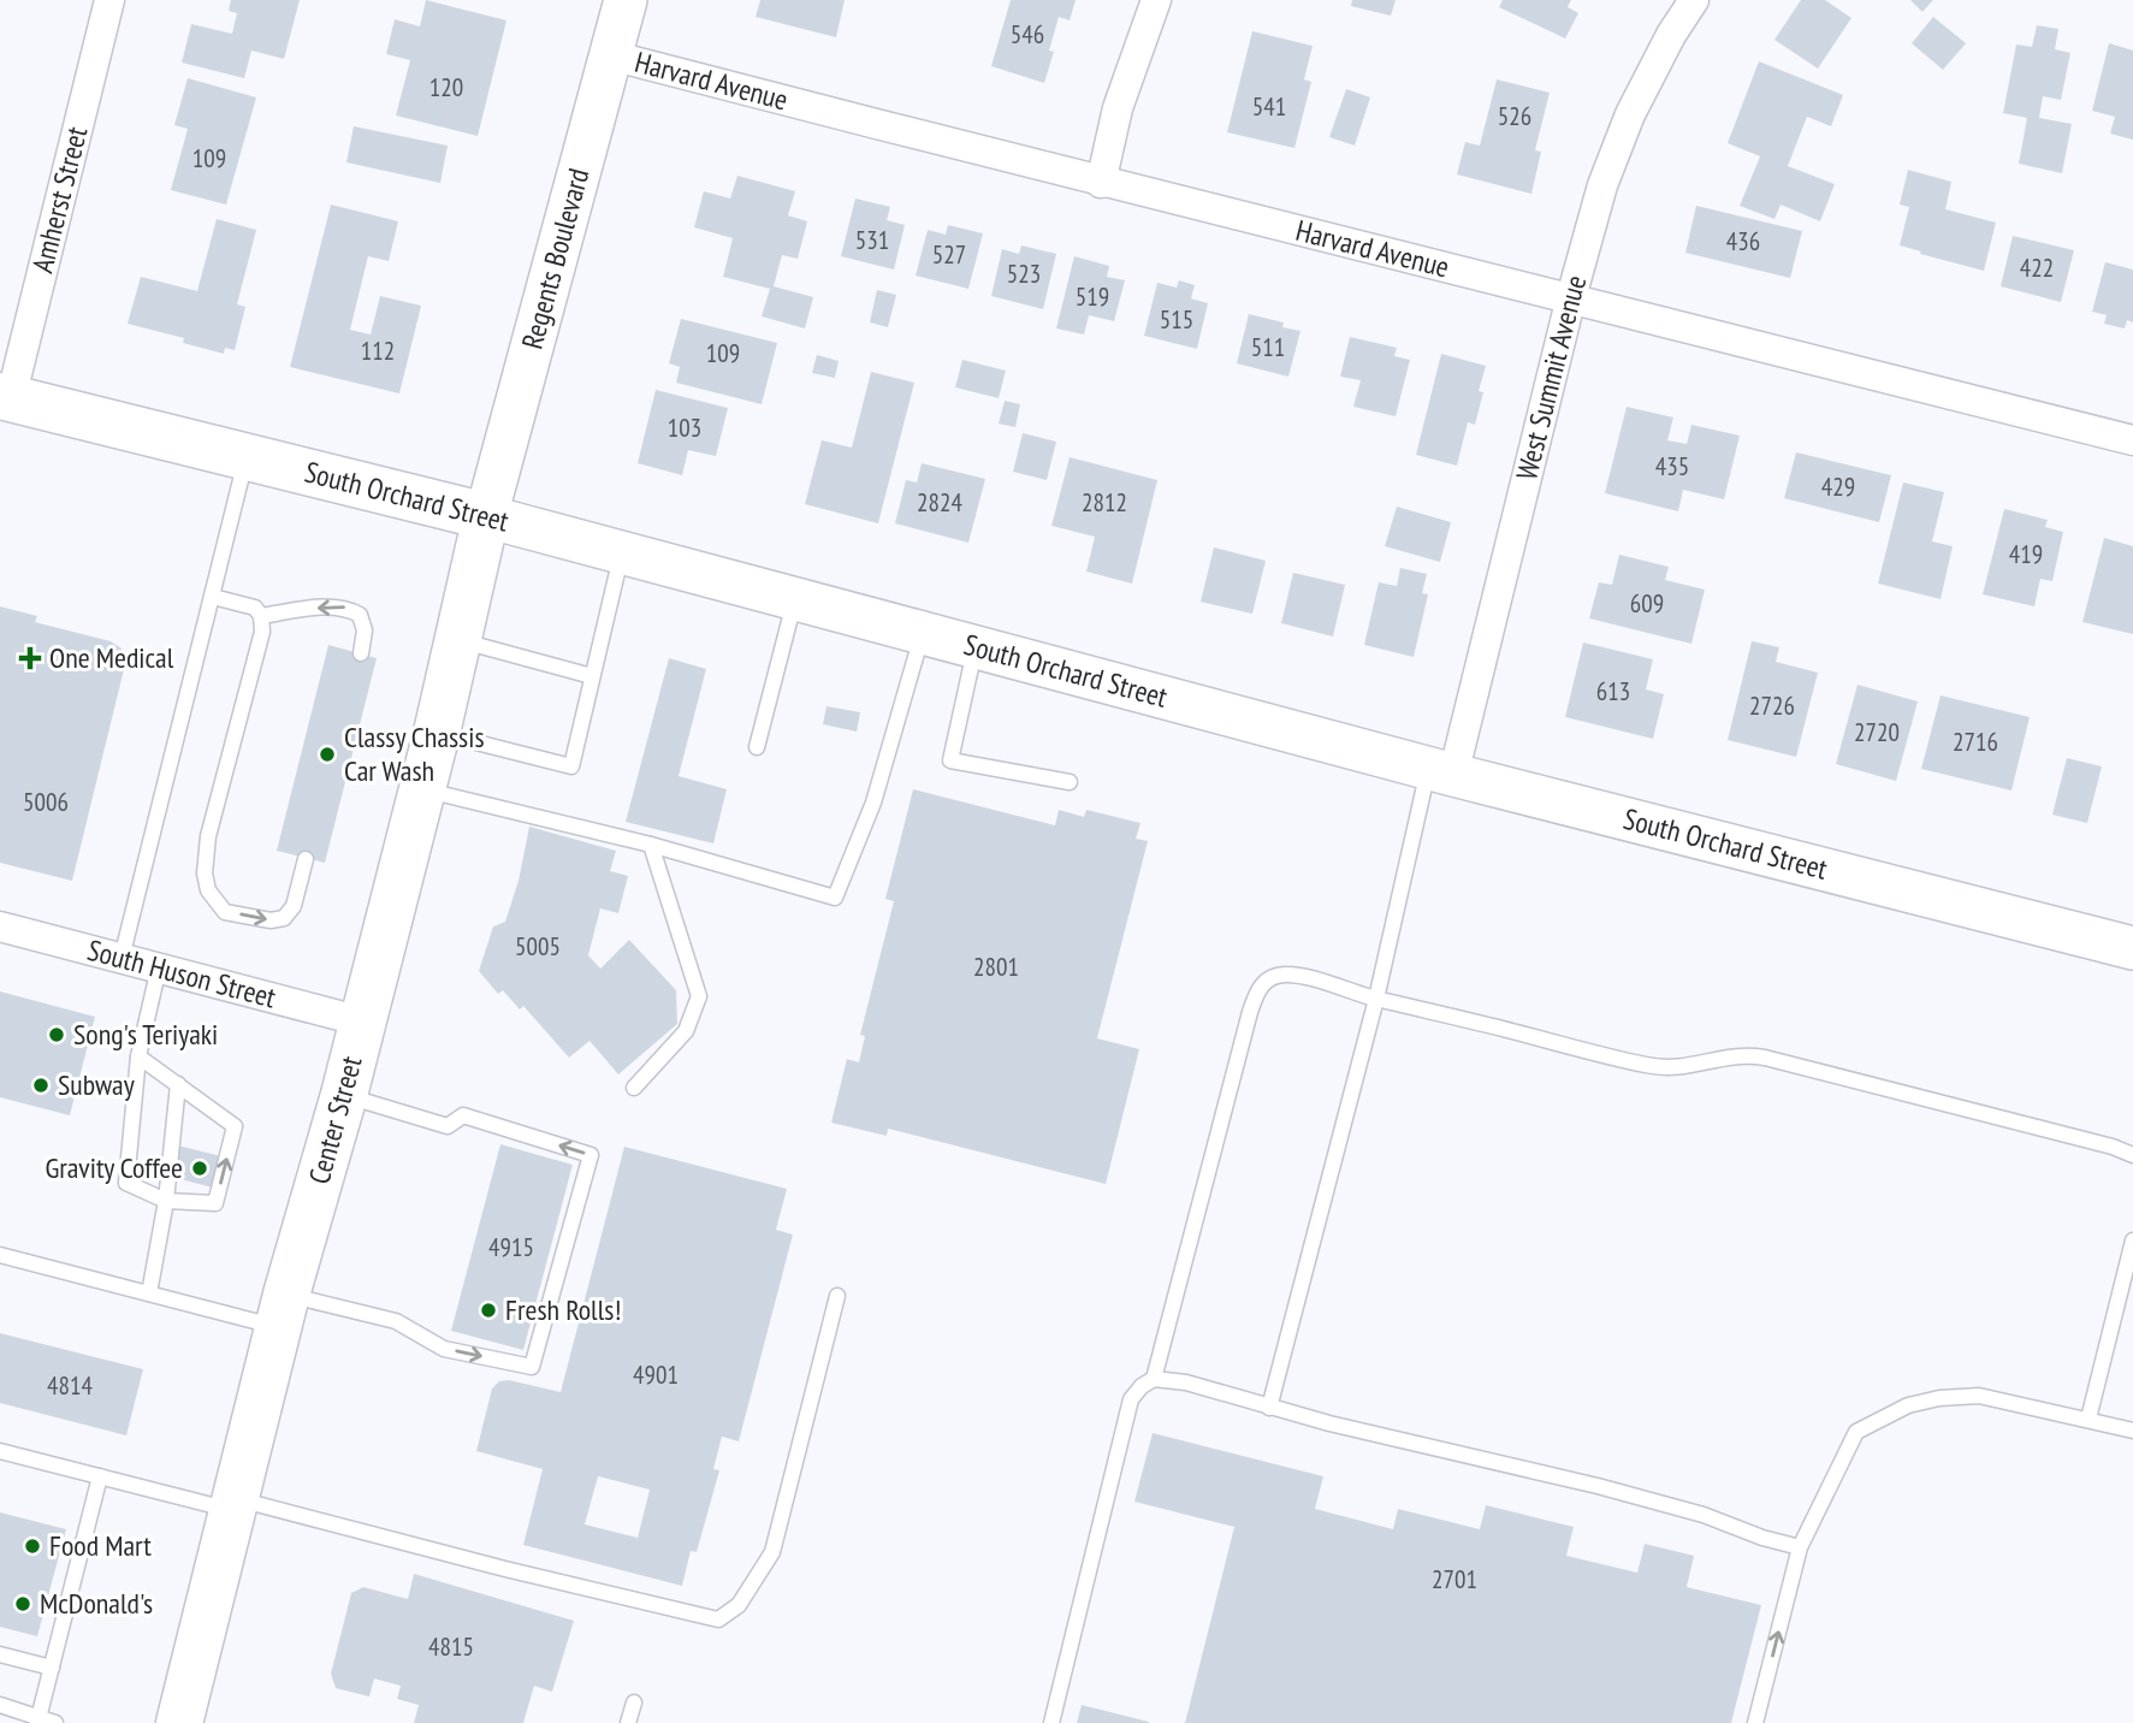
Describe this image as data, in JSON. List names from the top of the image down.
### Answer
{
  "streets": {
    "main road": ["Regents Boulevard", "South Orchard Street", "Center Street"],
    "street": [
      "Harvard Avenue",
      "Amherst Street",
      "West Summit Avenue",
      "South Huson Street"
    ]
  },
  "crossings": [
    ["Harvard Avenue", "Regents Boulevard"],
    ["Harvard Avenue", "West Summit Avenue"],
    ["Amherst Street", "South Orchard Street"],
    ["Regents Boulevard", "South Orchard Street"],
    ["Regents Boulevard", "Center Street"],
    ["West Summit Avenue", "South Orchard Street"],
    ["South Orchard Street", "Center Street"],
    ["South Huson Street", "Center Street"]
  ],
  "places": {
    "health": ["One Medical"],
    "other": [
      "Classy Chassis Car Wash",
      "Song's Teriyaki",
      "Subway",
      "Gravity Coffee",
      "Fresh Rolls!",
      "Food Mart",
      "McDonald's"
    ]
  },
  "house_numbers": [
    "546",
    "120",
    "541",
    "526",
    "109",
    "531",
    "436",
    "527",
    "422",
    "523",
    "519",
    "515",
    "511",
    "112",
    "109",
    "103",
    "435",
    "429",
    "2824",
    "2812",
    "419",
    "609",
    "613",
    "2726",
    "2720",
    "2716",
    "5006",
    "5005",
    "2801",
    "4915",
    "4901",
    "4814",
    "2701",
    "4815"
  ]
}
